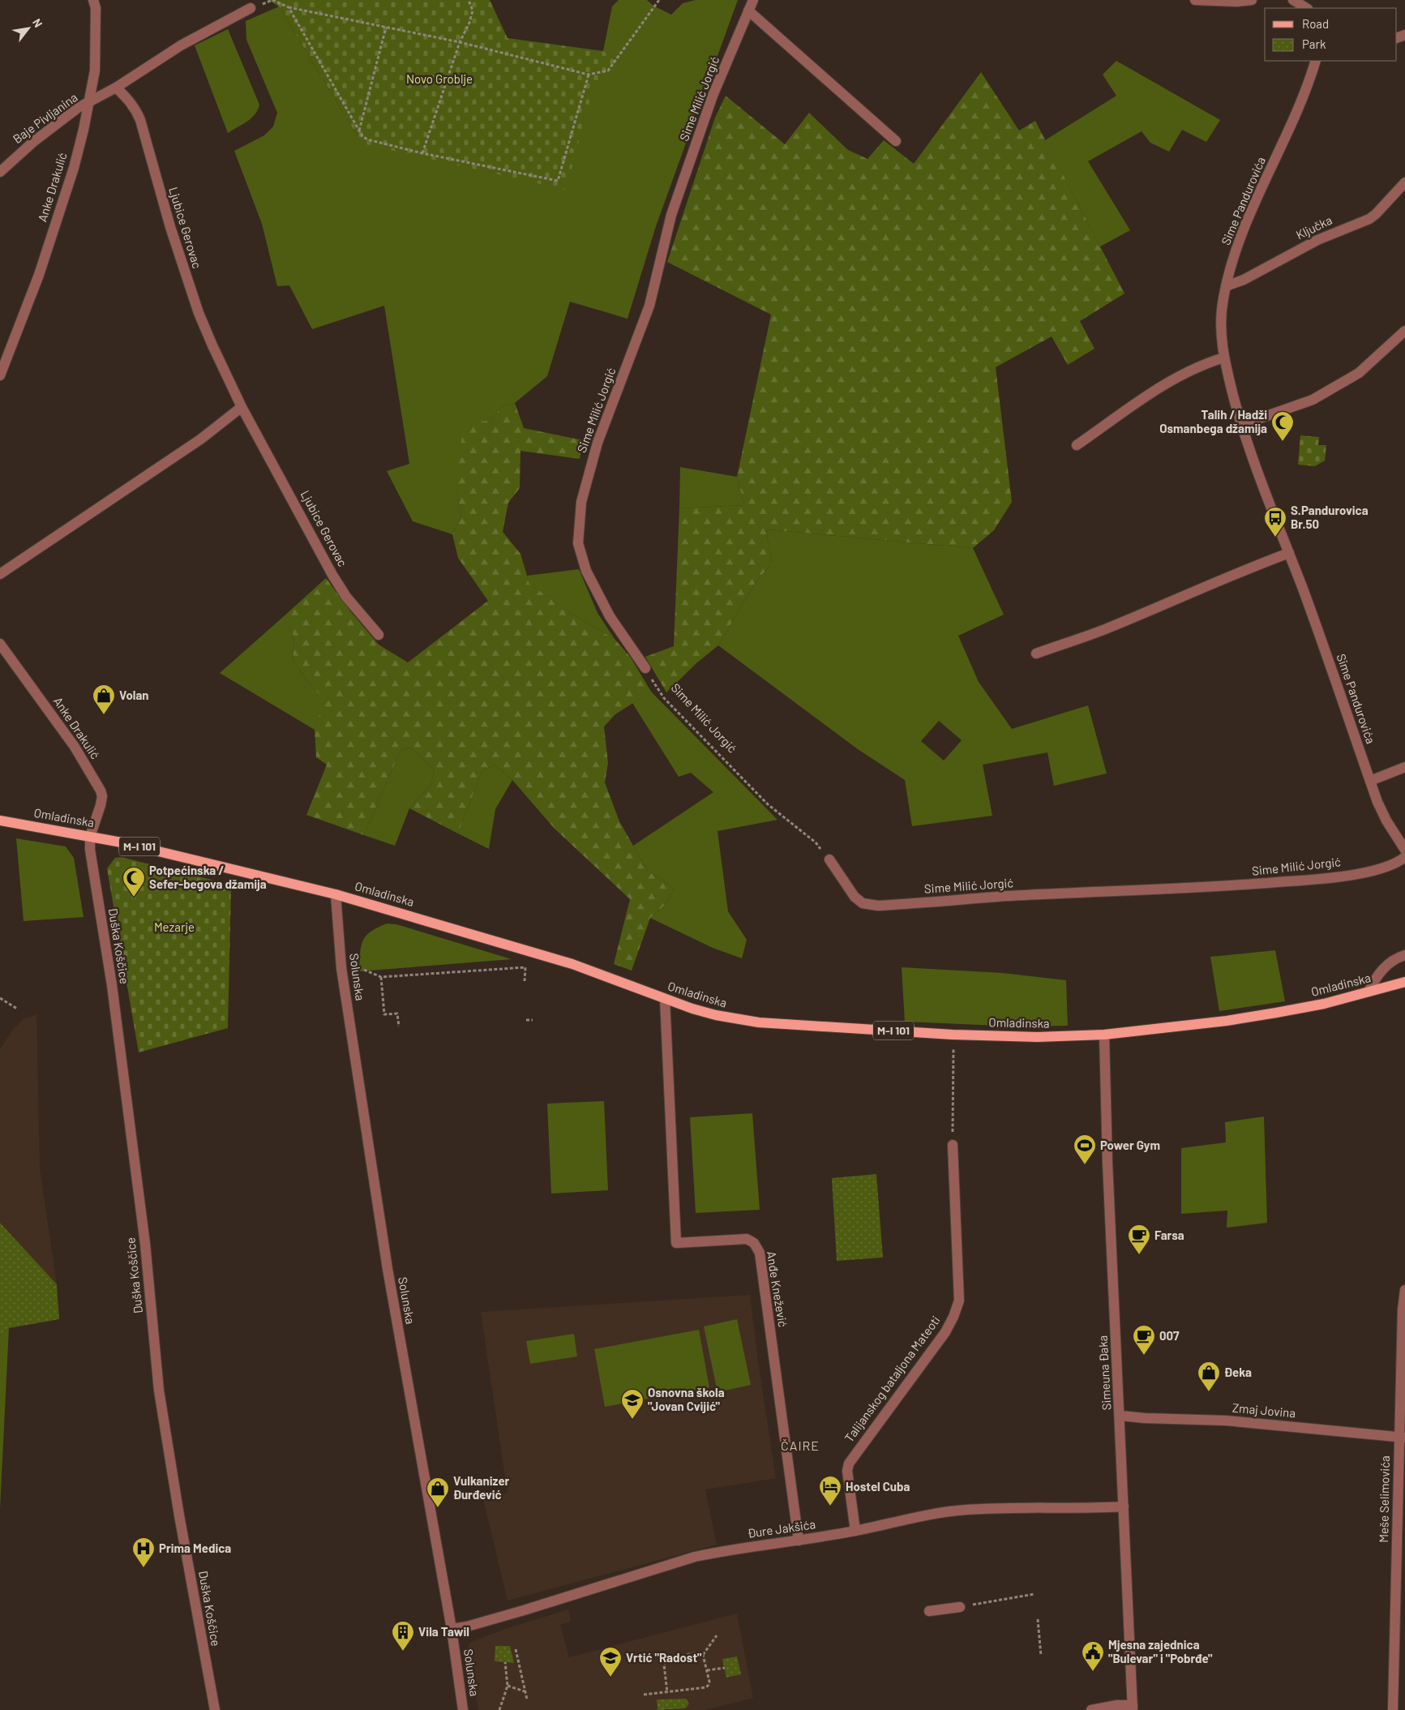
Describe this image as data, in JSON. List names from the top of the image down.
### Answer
{
  "streets": {
    "main road": ["Omladinska", "M-I 101"],
    "street": [
      "Sime Milić Jorgić",
      "Baje Pivljanina",
      "Anke Drakulić",
      "Sime Pandurovića",
      "Ljubice Gerovac",
      "Ključka",
      "Duška Koščice",
      "Solunska",
      "Anđe Knežević",
      "Simeuna Đaka",
      "Talijanskog bataljona Mateoti",
      "Zmaj Jovina",
      "Meše Selimovića",
      "Đure Jakšića"
    ]
  },
  "crossings": [
    ["Baje Pivljanina", "Anke Drakulić"],
    ["Anke Drakulić", "Omladinska"],
    ["Anke Drakulić", "Duška Koščice"],
    ["Sime Pandurovića", "Ključka"],
    ["Omladinska", "Duška Koščice"],
    ["Omladinska", "Solunska"],
    ["Omladinska", "Anđe Knežević"],
    ["Omladinska", "Simeuna Đaka"],
    ["Solunska", "Đure Jakšića"],
    ["Anđe Knežević", "Đure Jakšića"],
    ["Simeuna Đaka", "Zmaj Jovina"],
    ["Simeuna Đaka", "Đure Jakšića"],
    ["Talijanskog bataljona Mateoti", "Đure Jakšića"],
    ["Zmaj Jovina", "Meše Selimovića"]
  ],
  "districts": ["ČAIRE"],
  "parks": ["Novo Groblje", "Mezarje"],
  "places": {
    "mosque": ["Talih / Hadži Osmanbega džamija", "Potpećinska / Sefer-begova džamija"],
    "bus stop": ["S.Pandurovica Br.50"],
    "shop": ["Volan", "Đeka", "Vulkanizer Đurđević"],
    "sports": ["Power Gym"],
    "cafe": ["Farsa", "007"],
    "school or university": ["Osnovna škola \"Jovan Cvijić\"", "Vrtić \"Radost\""],
    "hotel": ["Hostel Cuba"],
    "hospital": ["Prima Medica"],
    "building": ["Vila Tawil"],
    "public building": ["Mjesna zajednica \"Bulevar\" i \"Pobrđe\""]
  },
  "legend": ["Road", "Park"],
  "north": "top right"
}
